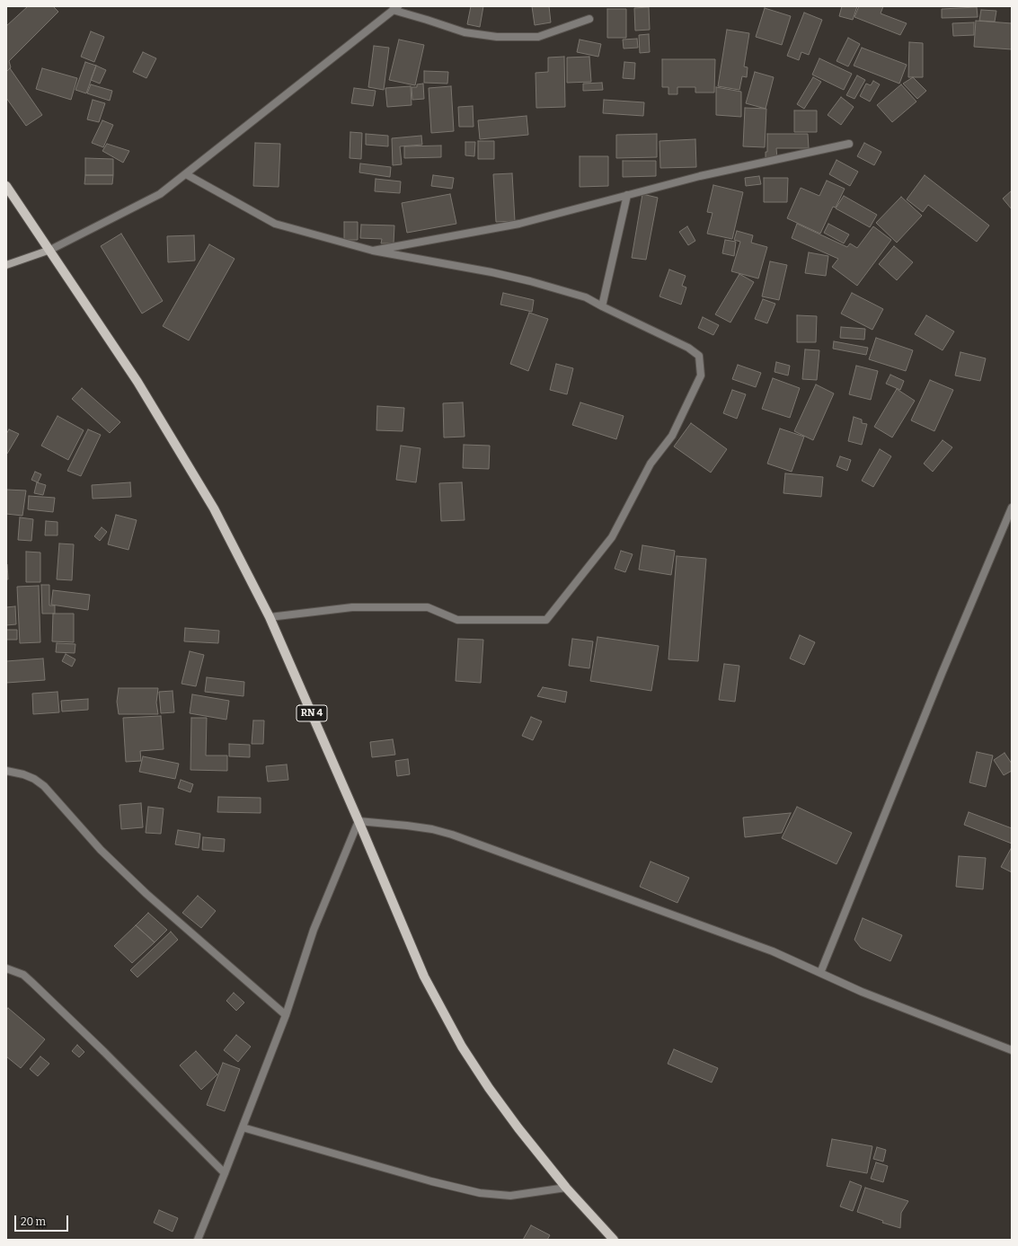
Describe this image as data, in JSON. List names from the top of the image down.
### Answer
{
  "streets": {
    "main road": ["RN 4"]
  },
  "scale_bar": "20 m"
}
